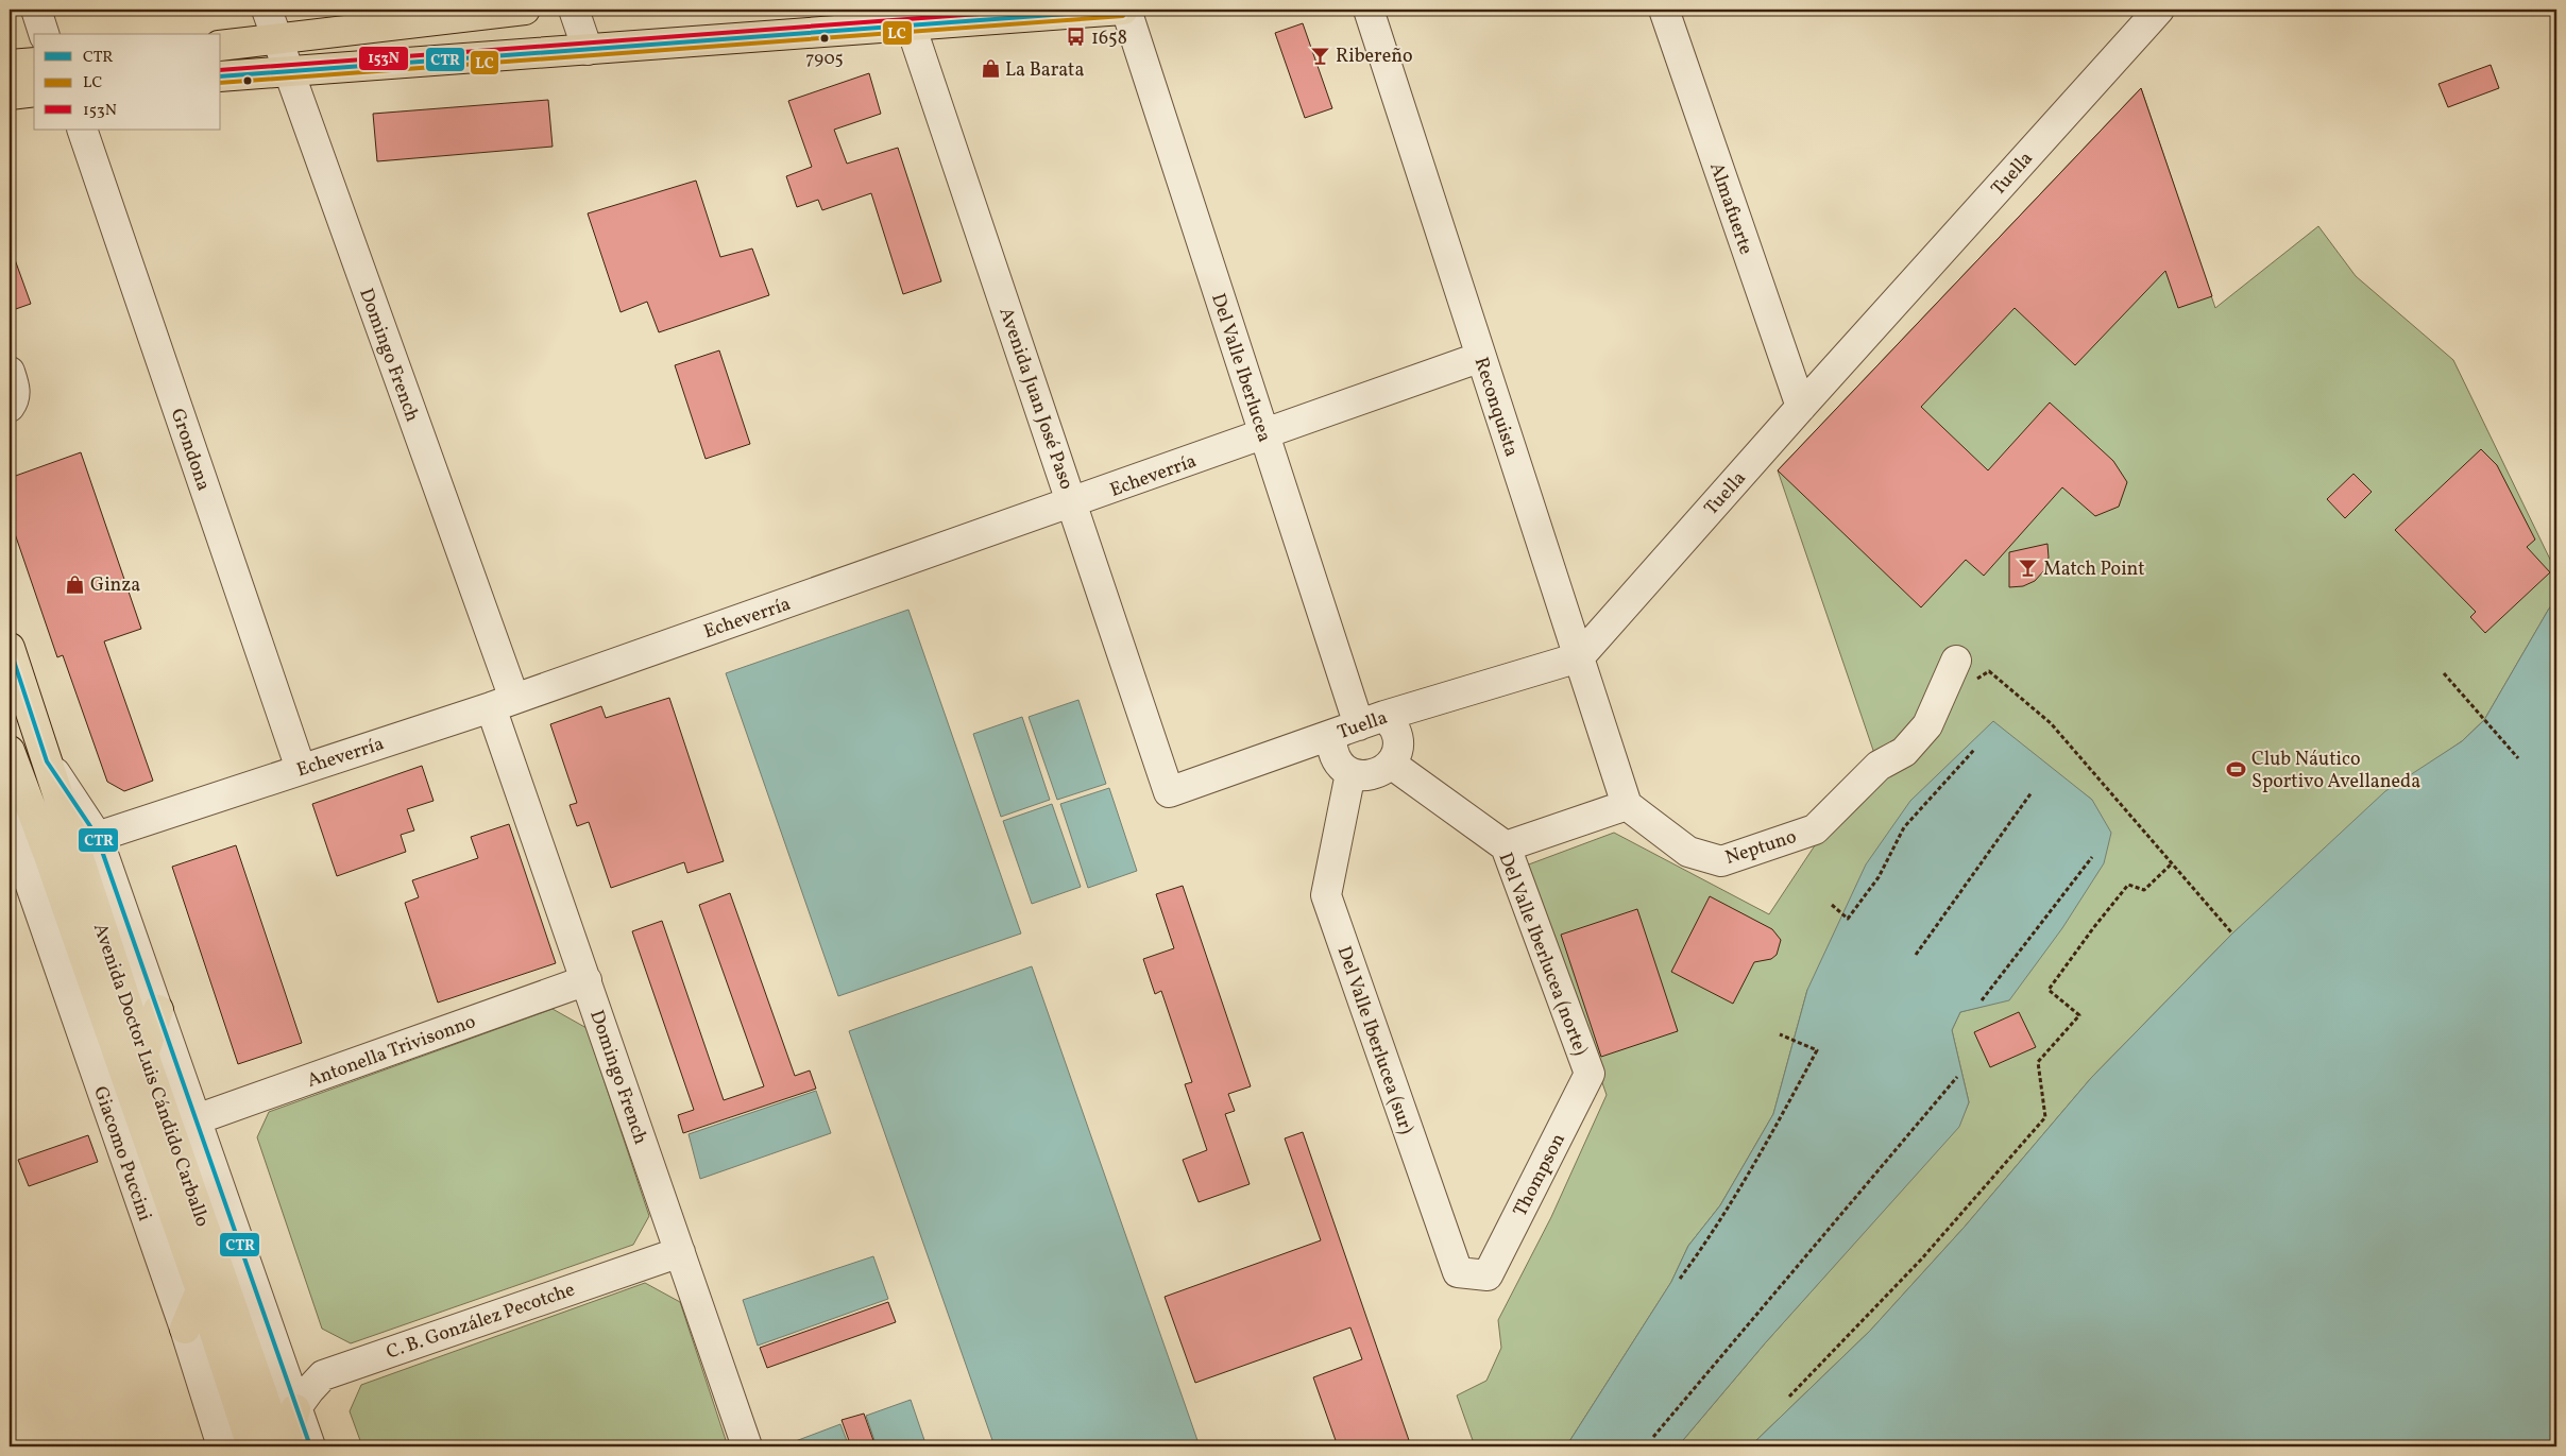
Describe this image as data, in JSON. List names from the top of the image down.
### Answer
{
  "streets": {
    "main road": ["Avenida Doctor Luis Cándido Carballo"],
    "street": [
      "Tuella",
      "Almafuerte",
      "Domingo French",
      "Del Valle Iberlucea",
      "Avenida Juan José Paso",
      "Reconquista",
      "Grondona",
      "Echeverría",
      "Neptuno",
      "Del Valle Iberlucea (norte)",
      "Del Valle Iberlucea (sur)",
      "Antonella Trivisonno",
      "Giacomo Puccini",
      "Thompson",
      "C. B. González Pecotche"
    ]
  },
  "crossings": [
    ["Tuella", "Almafuerte"],
    ["Tuella", "Del Valle Iberlucea"],
    ["Tuella", "Avenida Juan José Paso"],
    ["Tuella", "Reconquista"],
    ["Tuella", "Del Valle Iberlucea (norte)"],
    ["Tuella", "Del Valle Iberlucea (sur)"],
    ["Domingo French", "Echeverría"],
    ["Domingo French", "Antonella Trivisonno"],
    ["Domingo French", "C. B. González Pecotche"],
    ["Del Valle Iberlucea", "Echeverría"],
    ["Del Valle Iberlucea", "Del Valle Iberlucea (norte)"],
    ["Del Valle Iberlucea", "Del Valle Iberlucea (sur)"],
    ["Avenida Juan José Paso", "Echeverría"],
    ["Reconquista", "Echeverría"],
    ["Reconquista", "Neptuno"],
    ["Grondona", "Echeverría"],
    ["Echeverría", "Avenida Doctor Luis Cándido Carballo"],
    ["Echeverría", "Giacomo Puccini"],
    ["Del Valle Iberlucea (norte)", "Del Valle Iberlucea (sur)"],
    ["Del Valle Iberlucea (norte)", "Thompson"],
    ["Del Valle Iberlucea (sur)", "Thompson"],
    ["Antonella Trivisonno", "Avenida Doctor Luis Cándido Carballo"],
    ["Avenida Doctor Luis Cándido Carballo", "Giacomo Puccini"],
    ["Avenida Doctor Luis Cándido Carballo", "C. B. González Pecotche"]
  ],
  "places": {
    "bus stop": ["1658"],
    "other": ["7905"],
    "bar": ["Ribereño", "Match Point"],
    "shop": ["La Barata", "Ginza"],
    "sports": ["Club Náutico Sportivo Avellaneda"]
  },
  "lines": ["transit line CTR", "transit line 153N", "transit line LC"],
  "legend": ["CTR", "LC", "153N"]
}
